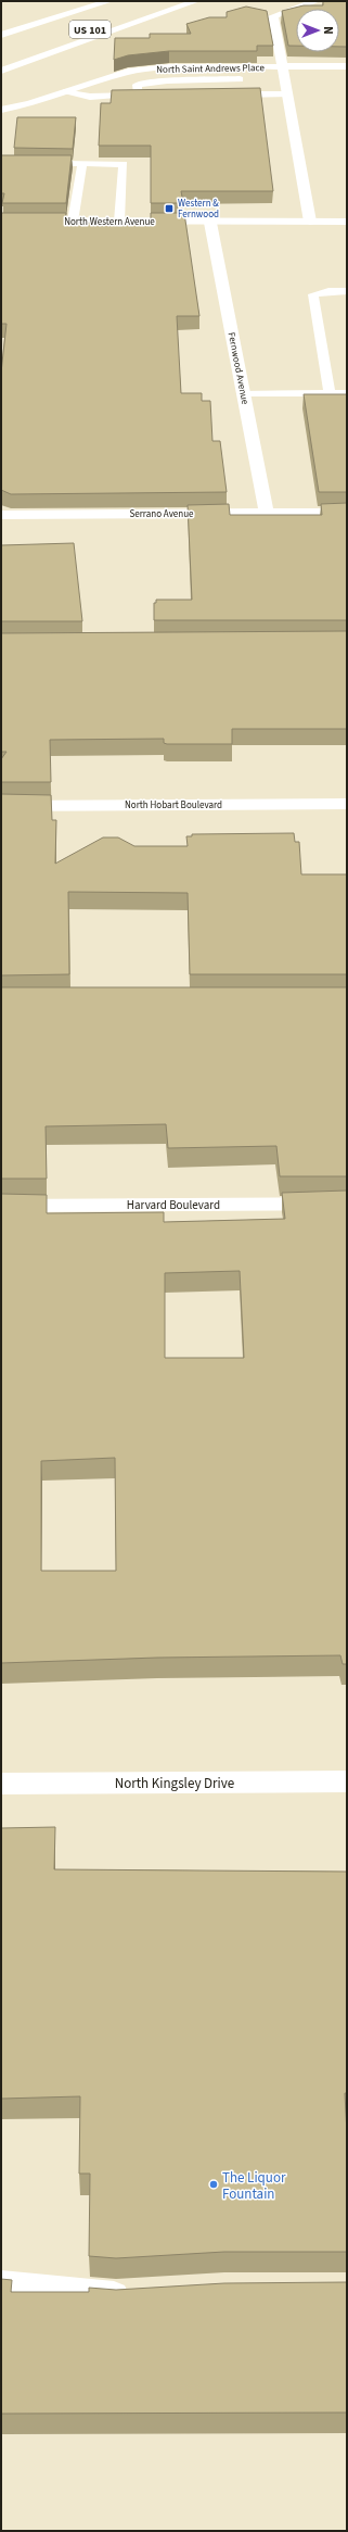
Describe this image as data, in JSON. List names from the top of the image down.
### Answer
{
  "streets": {
    "main road": [
      "US 101",
      "North Saint Andrews Place",
      "North Western Avenue",
      "Fernwood Avenue",
      "Serrano Avenue",
      "North Hobart Boulevard",
      "Harvard Boulevard",
      "North Kingsley Drive"
    ]
  },
  "crossings": [
    ["North Western Avenue", "Fernwood Avenue"],
    ["Fernwood Avenue", "Serrano Avenue"]
  ],
  "places": {
    "transit": ["Western & Fernwood"],
    "other": ["The Liquor Fountain"]
  },
  "north": "right"
}
